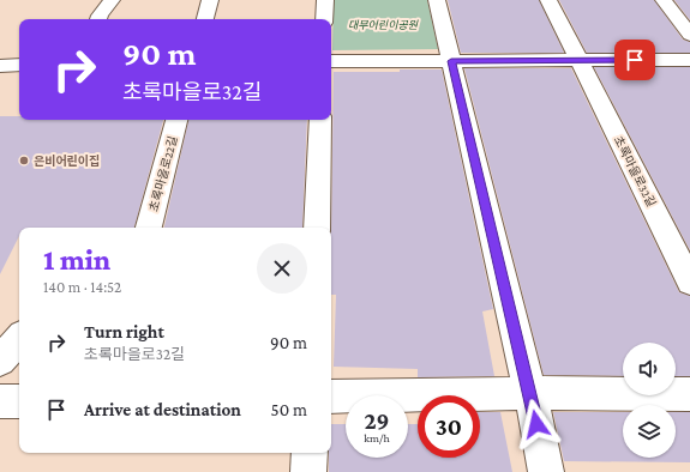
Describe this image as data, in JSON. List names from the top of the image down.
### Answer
{
  "streets": {
    "street": ["초록마을로32길", "초록마을로22길"]
  },
  "parks": ["대무어린이공원"],
  "places": ["은비어린이집"],
  "page": {
    "turn": ["90 m", "초록마을로32길"],
    "heading": ["1 min", "140 m · 14:52"],
    "list": [
      {
        "name": "Turn right",
        "note": "초록마을로32길",
        "value": "90 m"
      },
      {
        "name": "Arrive at destination",
        "value": "50 m"
      }
    ],
    "speed": "29 km/h",
    "limit": "30"
  }
}
